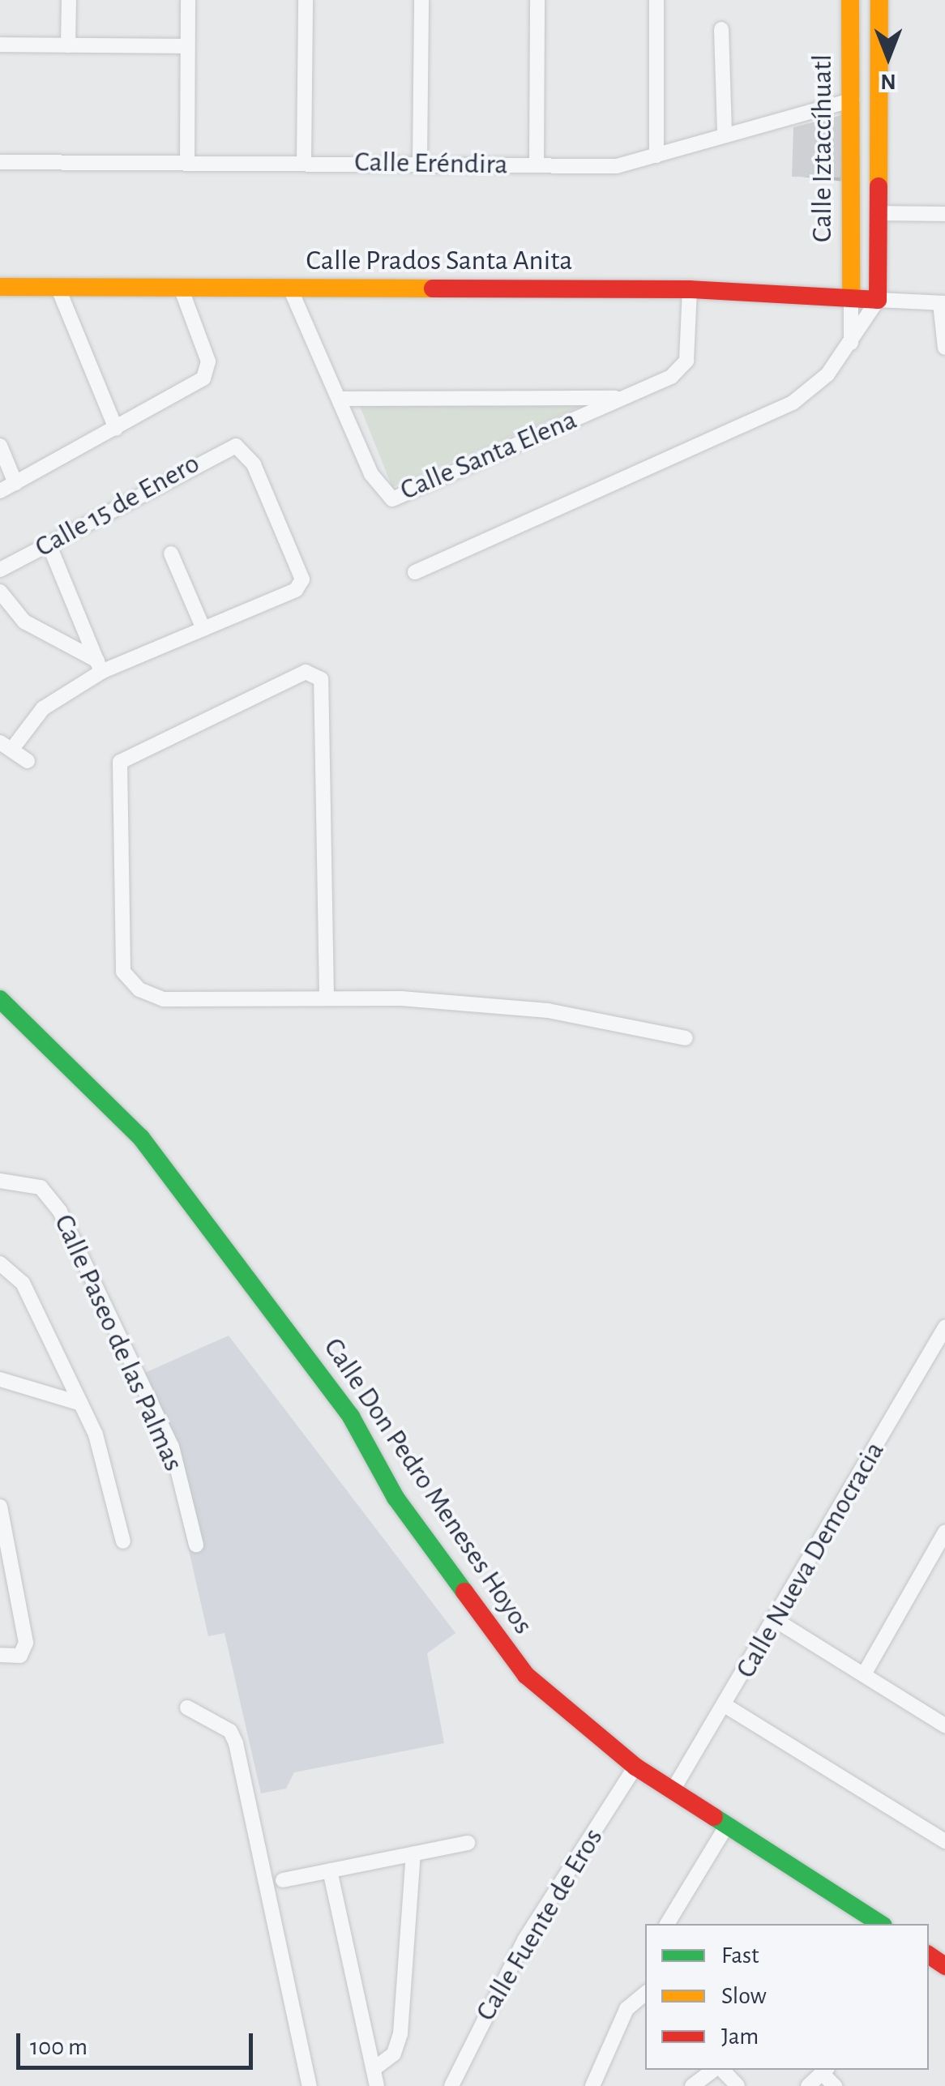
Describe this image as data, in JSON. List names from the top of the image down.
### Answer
{
  "streets": {
    "street": [
      "Calle Iztaccíhuatl",
      "Calle Eréndira",
      "Calle Prados Santa Anita",
      "Calle Santa Elena",
      "Calle 15 de Enero",
      "Calle Paseo de las Palmas",
      "Calle Don Pedro Meneses Hoyos",
      "Calle Nueva Democracia",
      "Calle Fuente de Eros"
    ]
  },
  "crossings": [
    ["Calle Iztaccíhuatl", "Calle Eréndira"],
    ["Calle Iztaccíhuatl", "Calle Prados Santa Anita"],
    ["Calle Prados Santa Anita", "Calle Santa Elena"],
    ["Calle Don Pedro Meneses Hoyos", "Calle Nueva Democracia"],
    ["Calle Don Pedro Meneses Hoyos", "Calle Fuente de Eros"]
  ],
  "legend": ["Fast", "Slow", "Jam"],
  "scale_bar": "100 m",
  "north": "bottom"
}
